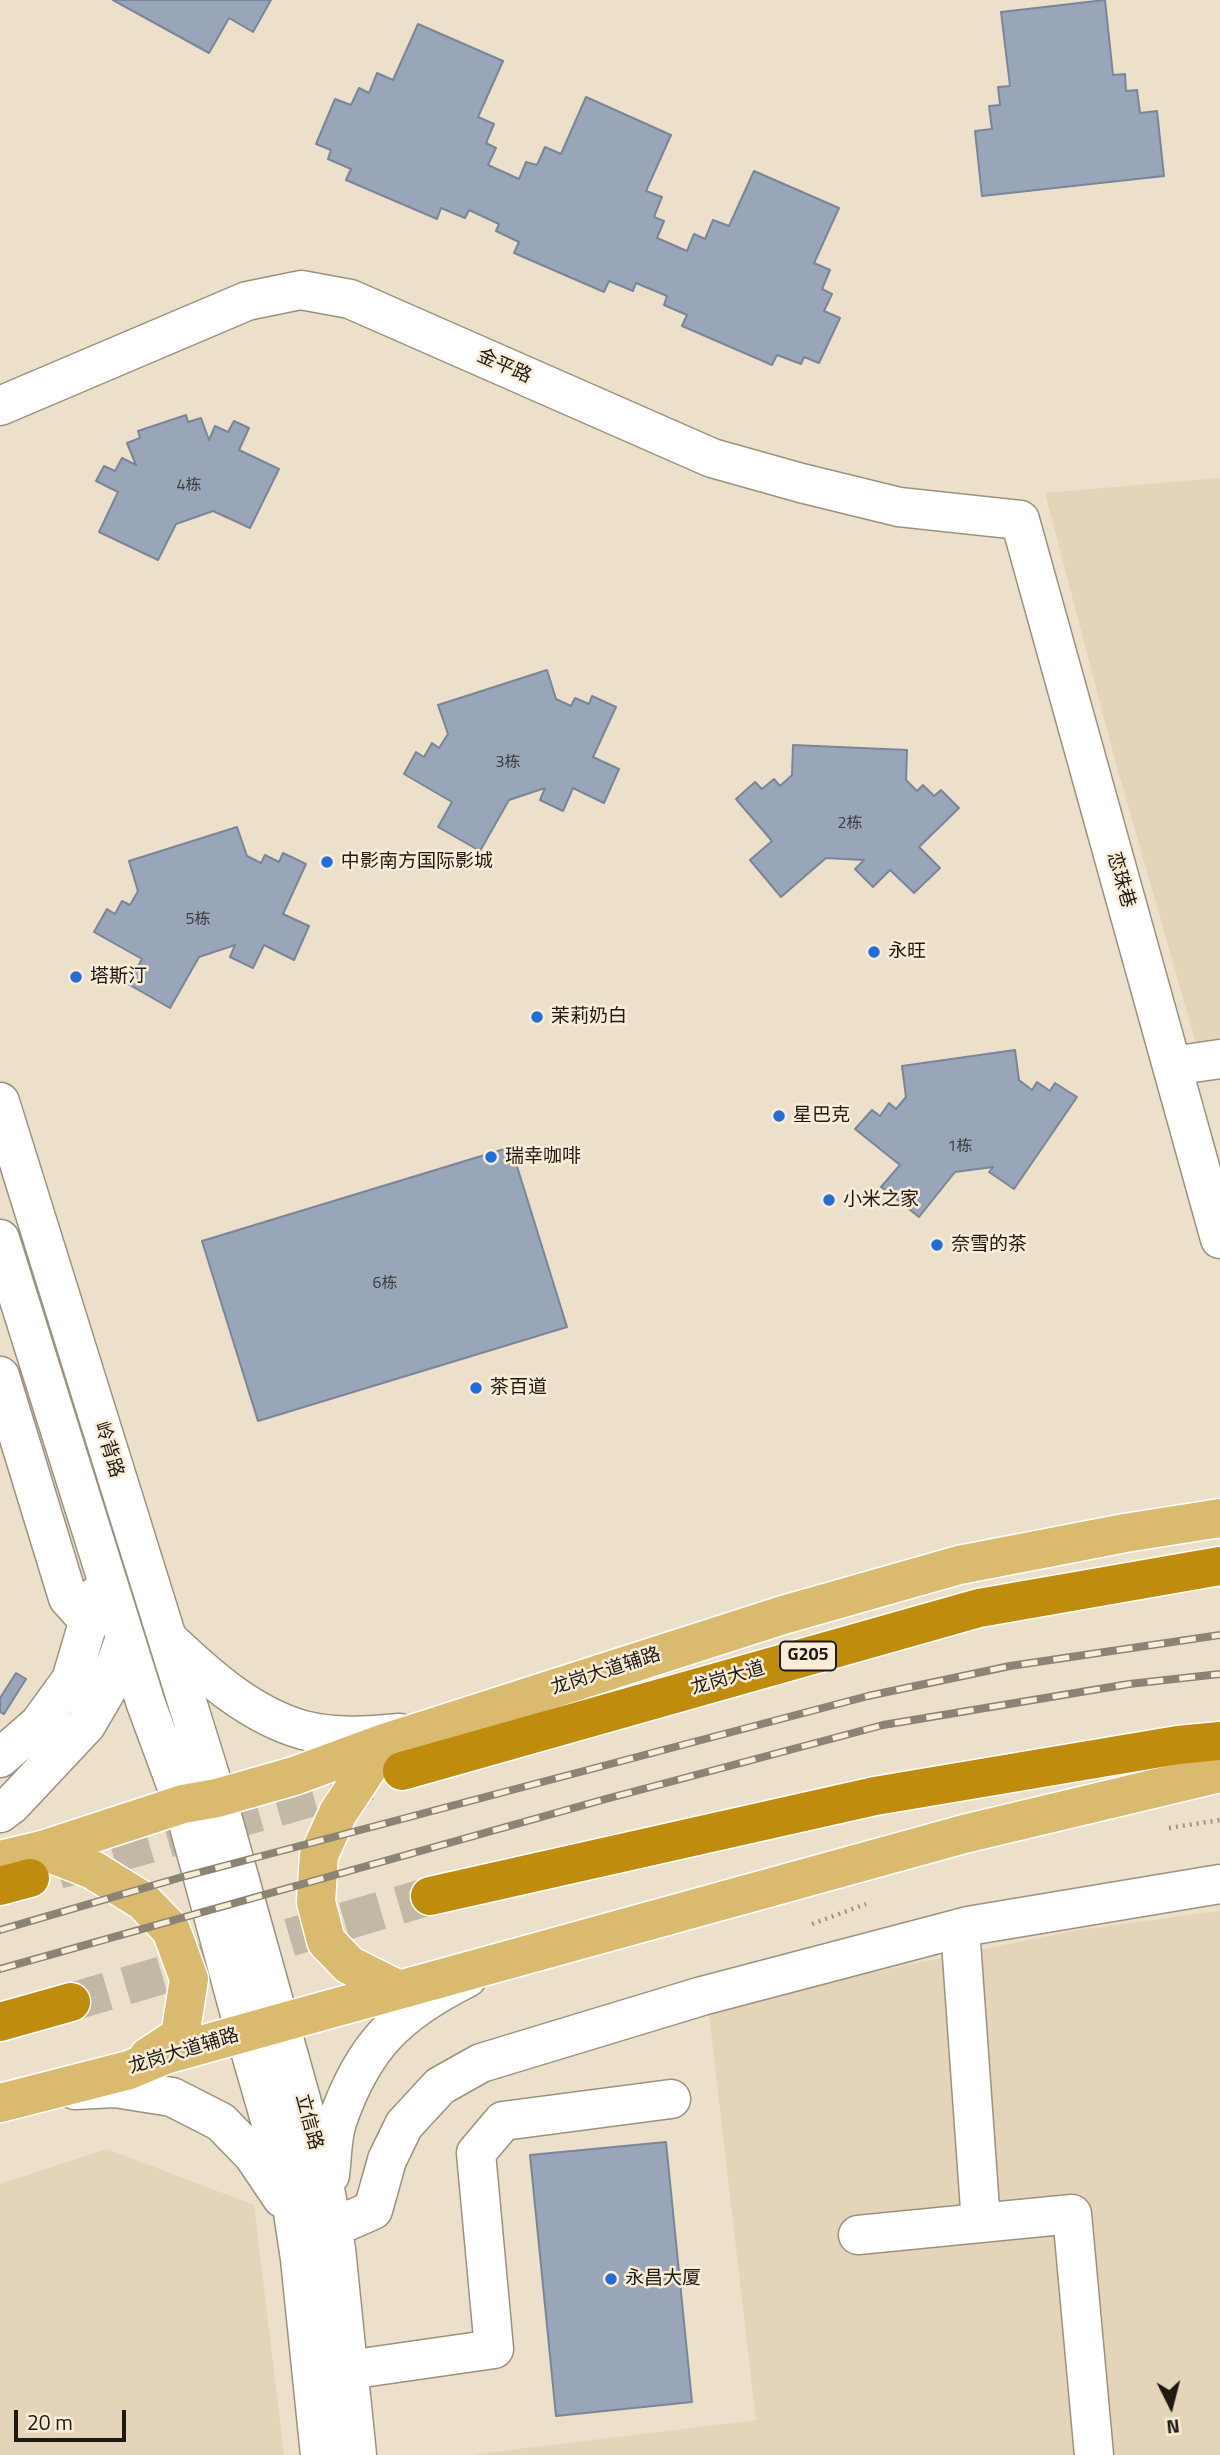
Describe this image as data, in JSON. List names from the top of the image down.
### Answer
{
  "streets": {
    "highway": ["G205", "龙岗大道"],
    "main road": ["龙岗大道辅路"],
    "street": [
      "金平路",
      "恋珠巷",
      "岭背路",
      "立信路"
    ]
  },
  "crossings": [
    ["金平路", "恋珠巷"],
    ["岭背路", "龙岗大道辅路"],
    ["岭背路", "立信路"],
    ["龙岗大道辅路", "龙岗大道"],
    ["龙岗大道辅路", "立信路"]
  ],
  "places": [
    "中影南方国际影城",
    "永旺",
    "塔斯汀",
    "茉莉奶白",
    "星巴克",
    "瑞幸咖啡",
    "小米之家",
    "奈雪的茶",
    "茶百道",
    "永昌大厦"
  ],
  "house_numbers": [
    "4栋",
    "3栋",
    "2栋",
    "5栋",
    "1栋",
    "6栋"
  ],
  "scale_bar": "20 m",
  "north": "bottom"
}
